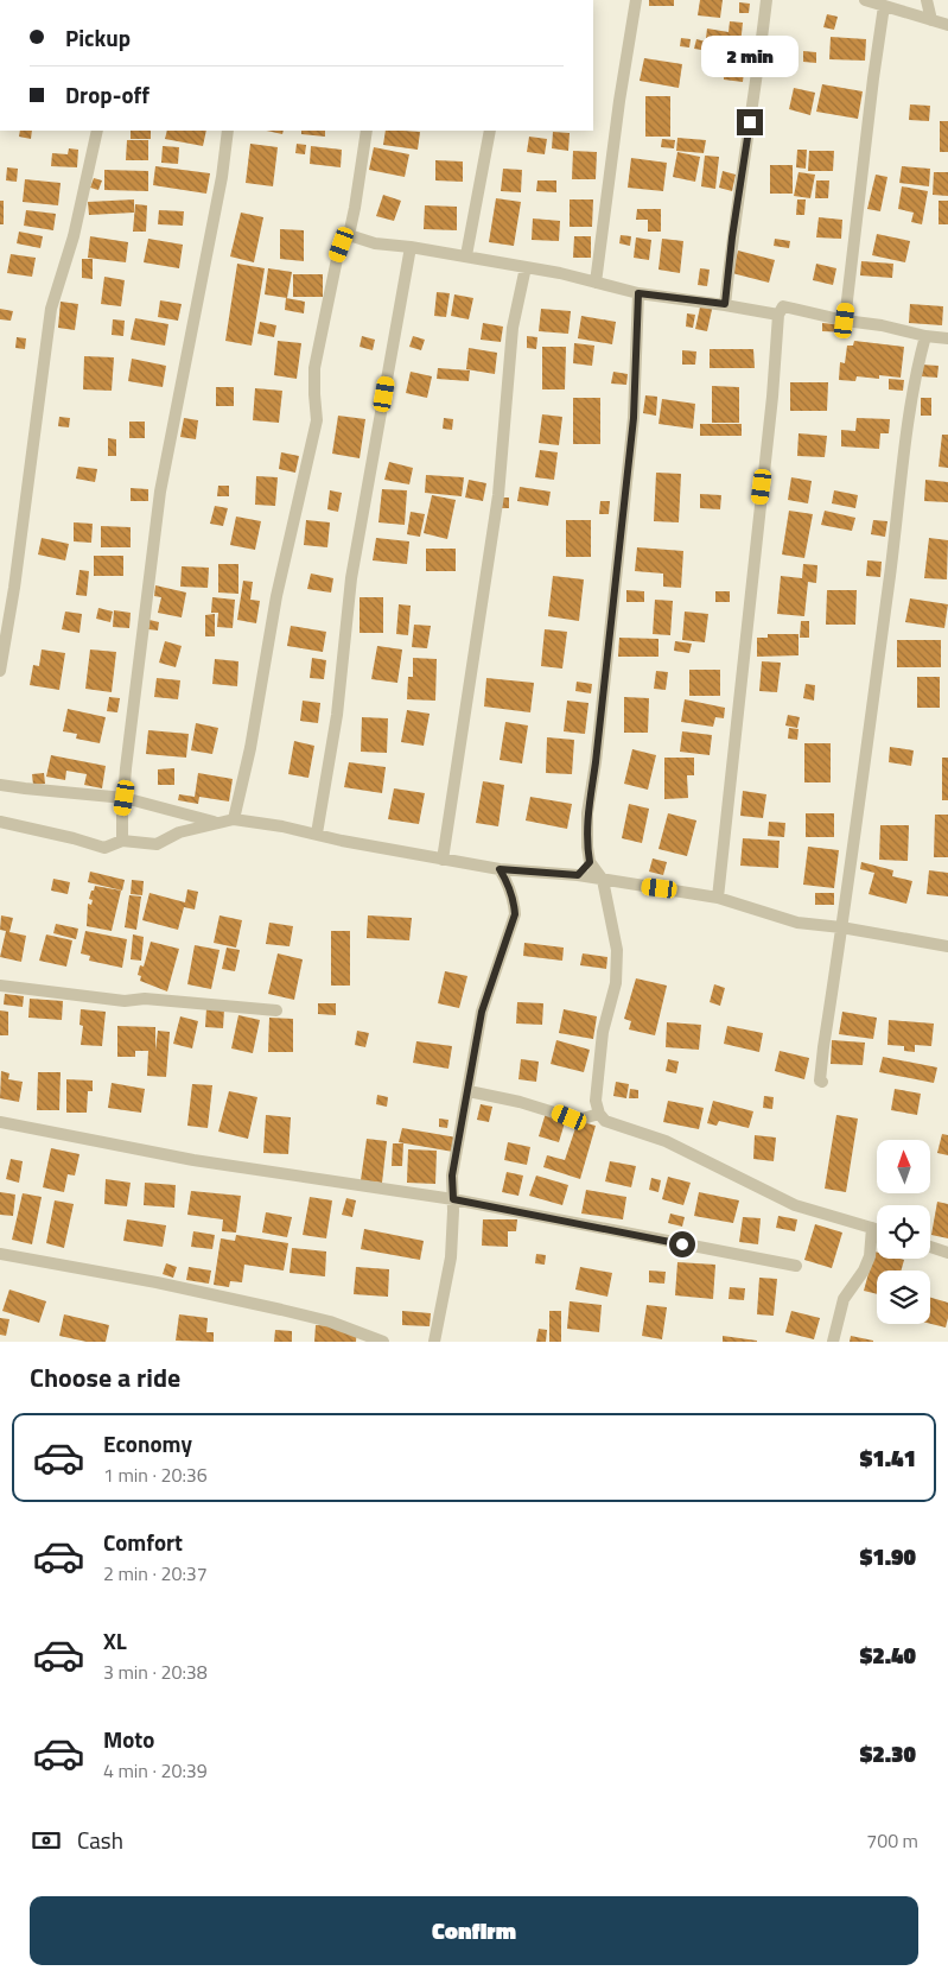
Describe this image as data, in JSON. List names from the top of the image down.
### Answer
{
  "north": "top",
  "page": {
    "banner": ["Pickup", "Drop-off"],
    "bubble": "2 min",
    "heading": "Choose a ride",
    "list": [
      {
        "name": "Economy",
        "note": "1 min · 20:36",
        "value": "$1.41"
      },
      {
        "name": "Comfort",
        "note": "2 min · 20:37",
        "value": "$1.90"
      },
      {
        "name": "XL",
        "note": "3 min · 20:38",
        "value": "$2.40"
      },
      {
        "name": "Moto",
        "note": "4 min · 20:39",
        "value": "$2.30"
      }
    ],
    "pay": ["Cash", "700 m"],
    "buttons": "Confirm"
  }
}
